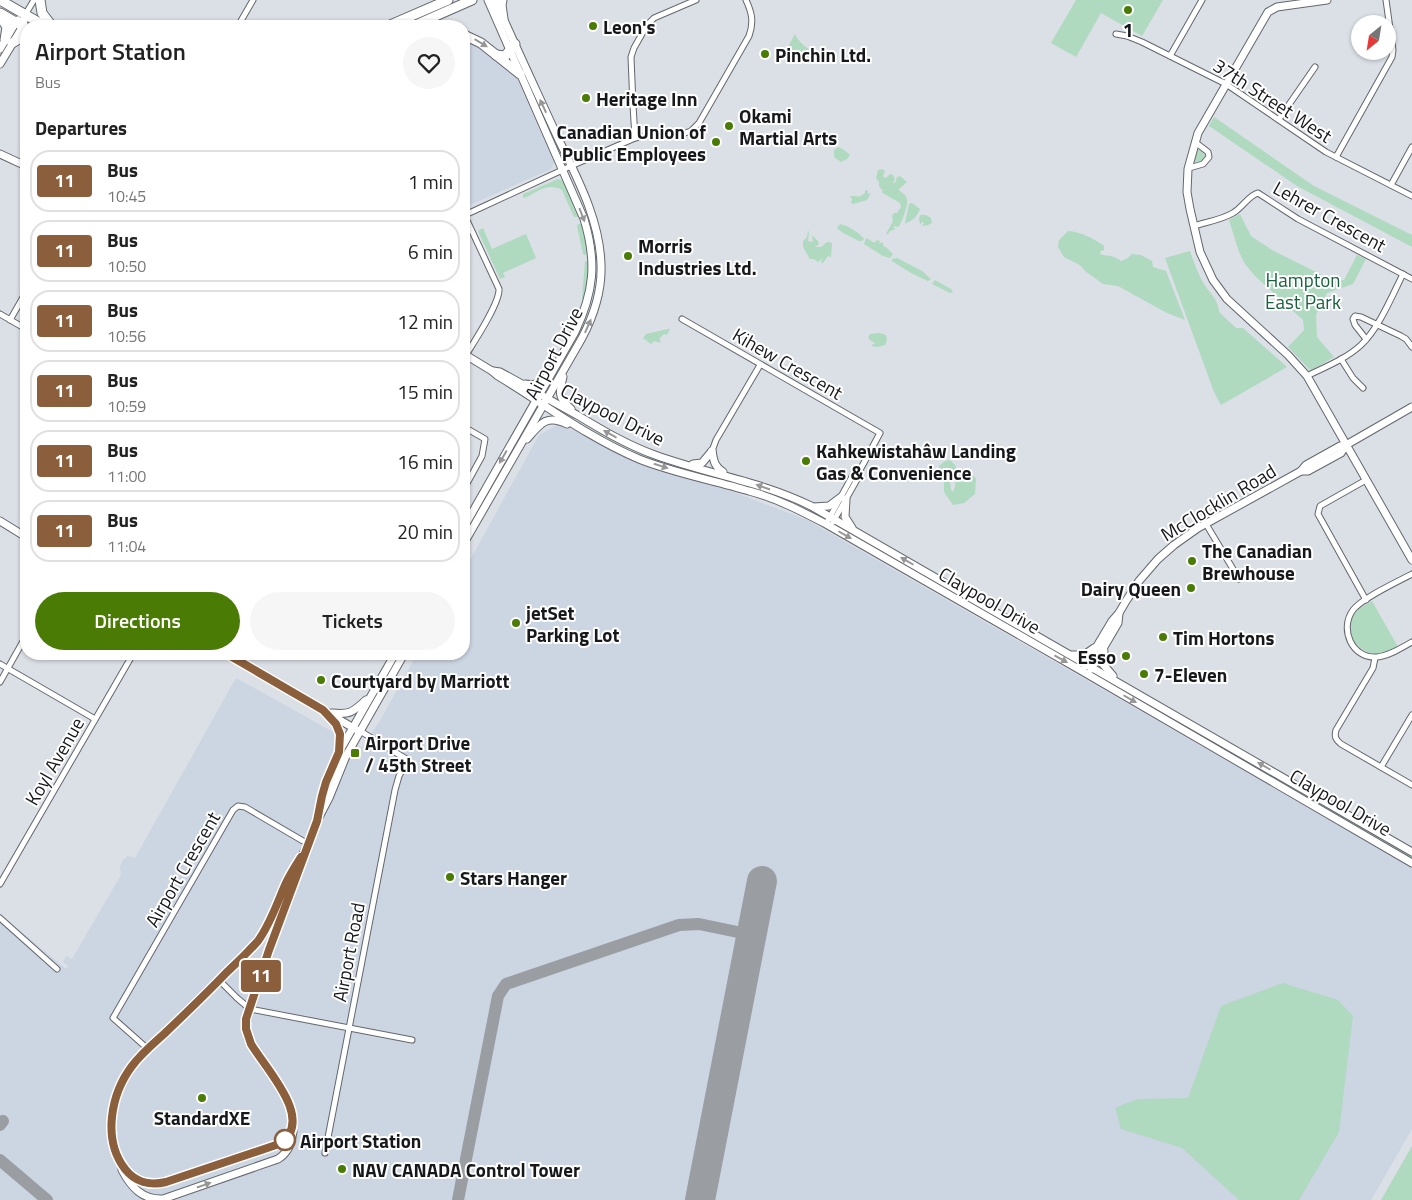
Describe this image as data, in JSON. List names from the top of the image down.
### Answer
{
  "streets": {
    "main road": ["Airport Drive", "Claypool Drive", "McClocklin Road"],
    "street": [
      "37th Street West",
      "Lehrer Crescent",
      "Kihew Crescent",
      "Koyl Avenue",
      "Airport Crescent",
      "Airport Road"
    ]
  },
  "crossings": [
    ["Airport Drive", "Claypool Drive"],
    ["Claypool Drive", "McClocklin Road"]
  ],
  "parks": ["Hampton East Park"],
  "places": {
    "other": [
      "1",
      "Leon's",
      "Pinchin Ltd.",
      "Heritage Inn",
      "Okami Martial Arts",
      "Canadian Union of Public Employees",
      "Morris Industries Ltd.",
      "Kahkewistahâw Landing Gas & Convenience",
      "The Canadian Brewhouse",
      "Dairy Queen",
      "jetSet Parking Lot",
      "Tim Hortons",
      "Esso",
      "7-Eleven",
      "Courtyard by Marriott",
      "Stars Hanger",
      "StandardXE",
      "Airport Station",
      "NAV CANADA Control Tower"
    ],
    "transit": ["Airport Drive / 45th Street"]
  },
  "lines": ["bus line 11"],
  "north": "bottom left",
  "page": {
    "on_map": "11",
    "heading": [
      ["Airport Station", "Bus"],
      "Departures"
    ],
    "list": [
      {
        "mark": "11",
        "name": "Bus",
        "note": "10:45",
        "value": "1 min"
      },
      {
        "mark": "11",
        "name": "Bus",
        "note": "10:50",
        "value": "6 min"
      },
      {
        "mark": "11",
        "name": "Bus",
        "note": "10:56",
        "value": "12 min"
      },
      {
        "mark": "11",
        "name": "Bus",
        "note": "10:59",
        "value": "15 min"
      },
      {
        "mark": "11",
        "name": "Bus",
        "note": "11:00",
        "value": "16 min"
      },
      {
        "mark": "11",
        "name": "Bus",
        "note": "11:04",
        "value": "20 min"
      }
    ],
    "buttons": ["Directions", "Tickets"]
  }
}
